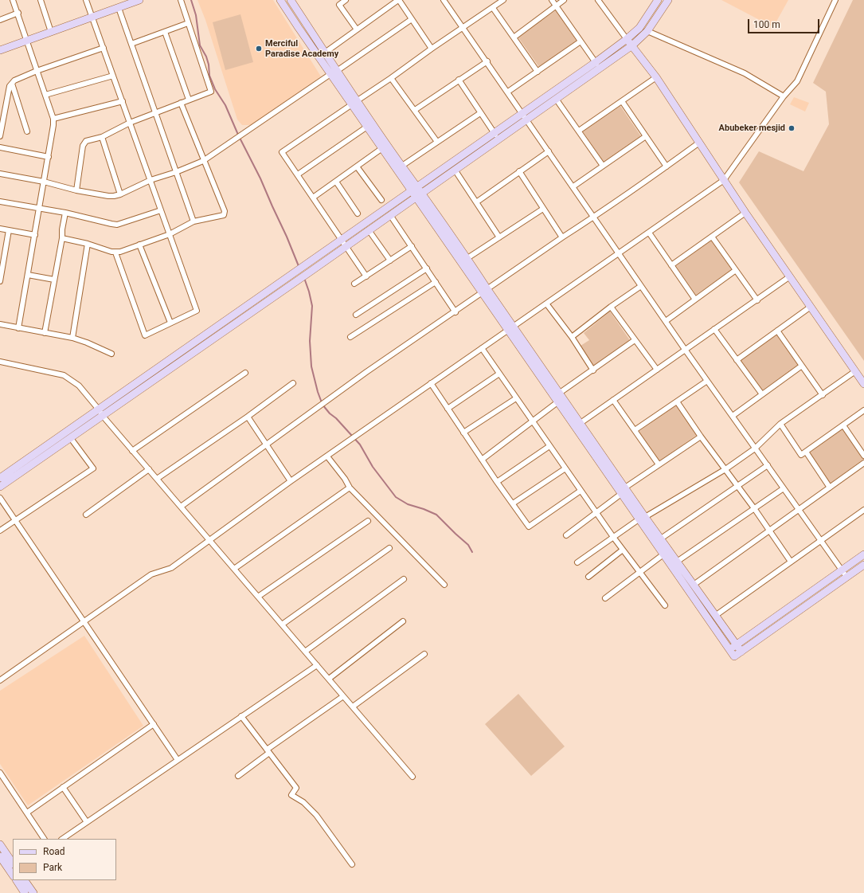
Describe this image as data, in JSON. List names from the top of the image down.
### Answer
{
  "places": ["Merciful Paradise Academy", "Abubeker mesjid"],
  "legend": ["Road", "Park"],
  "scale_bar": "100 m"
}
